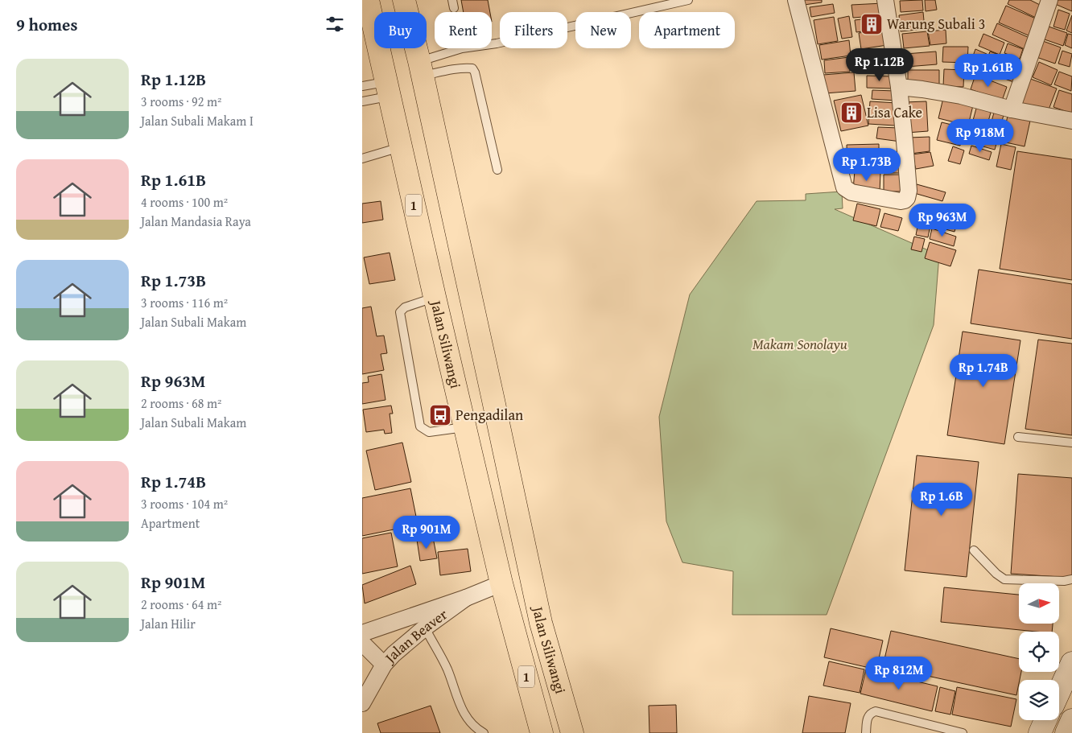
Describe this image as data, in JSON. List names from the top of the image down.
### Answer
{
  "streets": {
    "highway": ["1", "Jalan Siliwangi"],
    "street": ["Jalan Beaver"]
  },
  "parks": ["Makam Sonolayu"],
  "places": {
    "building": ["Warung Subali 3", "Lisa Cake"],
    "bus stop": ["Pengadilan"]
  },
  "north": "right",
  "page": {
    "heading": "9 homes",
    "chip": [
      "Buy",
      "Rent",
      "Filters",
      "New",
      "Apartment"
    ],
    "list": [
      {
        "name": "Rp 1.12B",
        "note": "3 rooms · 92 m² · Jalan Subali Makam I"
      },
      {
        "name": "Rp 1.61B",
        "note": "4 rooms · 100 m² · Jalan Mandasia Raya"
      },
      {
        "name": "Rp 1.73B",
        "note": "3 rooms · 116 m² · Jalan Subali Makam"
      },
      {
        "name": "Rp 963M",
        "note": "2 rooms · 68 m² · Jalan Subali Makam"
      },
      {
        "name": "Rp 1.74B",
        "note": "3 rooms · 104 m² · Apartment"
      },
      {
        "name": "Rp 901M",
        "note": "2 rooms · 64 m² · Jalan Hilir"
      }
    ],
    "price": [
      "Rp 1.12B",
      "Rp 1.61B",
      "Rp 918M",
      "Rp 1.73B",
      "Rp 963M",
      "Rp 1.74B",
      "Rp 1.6B",
      "Rp 901M",
      "Rp 812M"
    ]
  }
}
